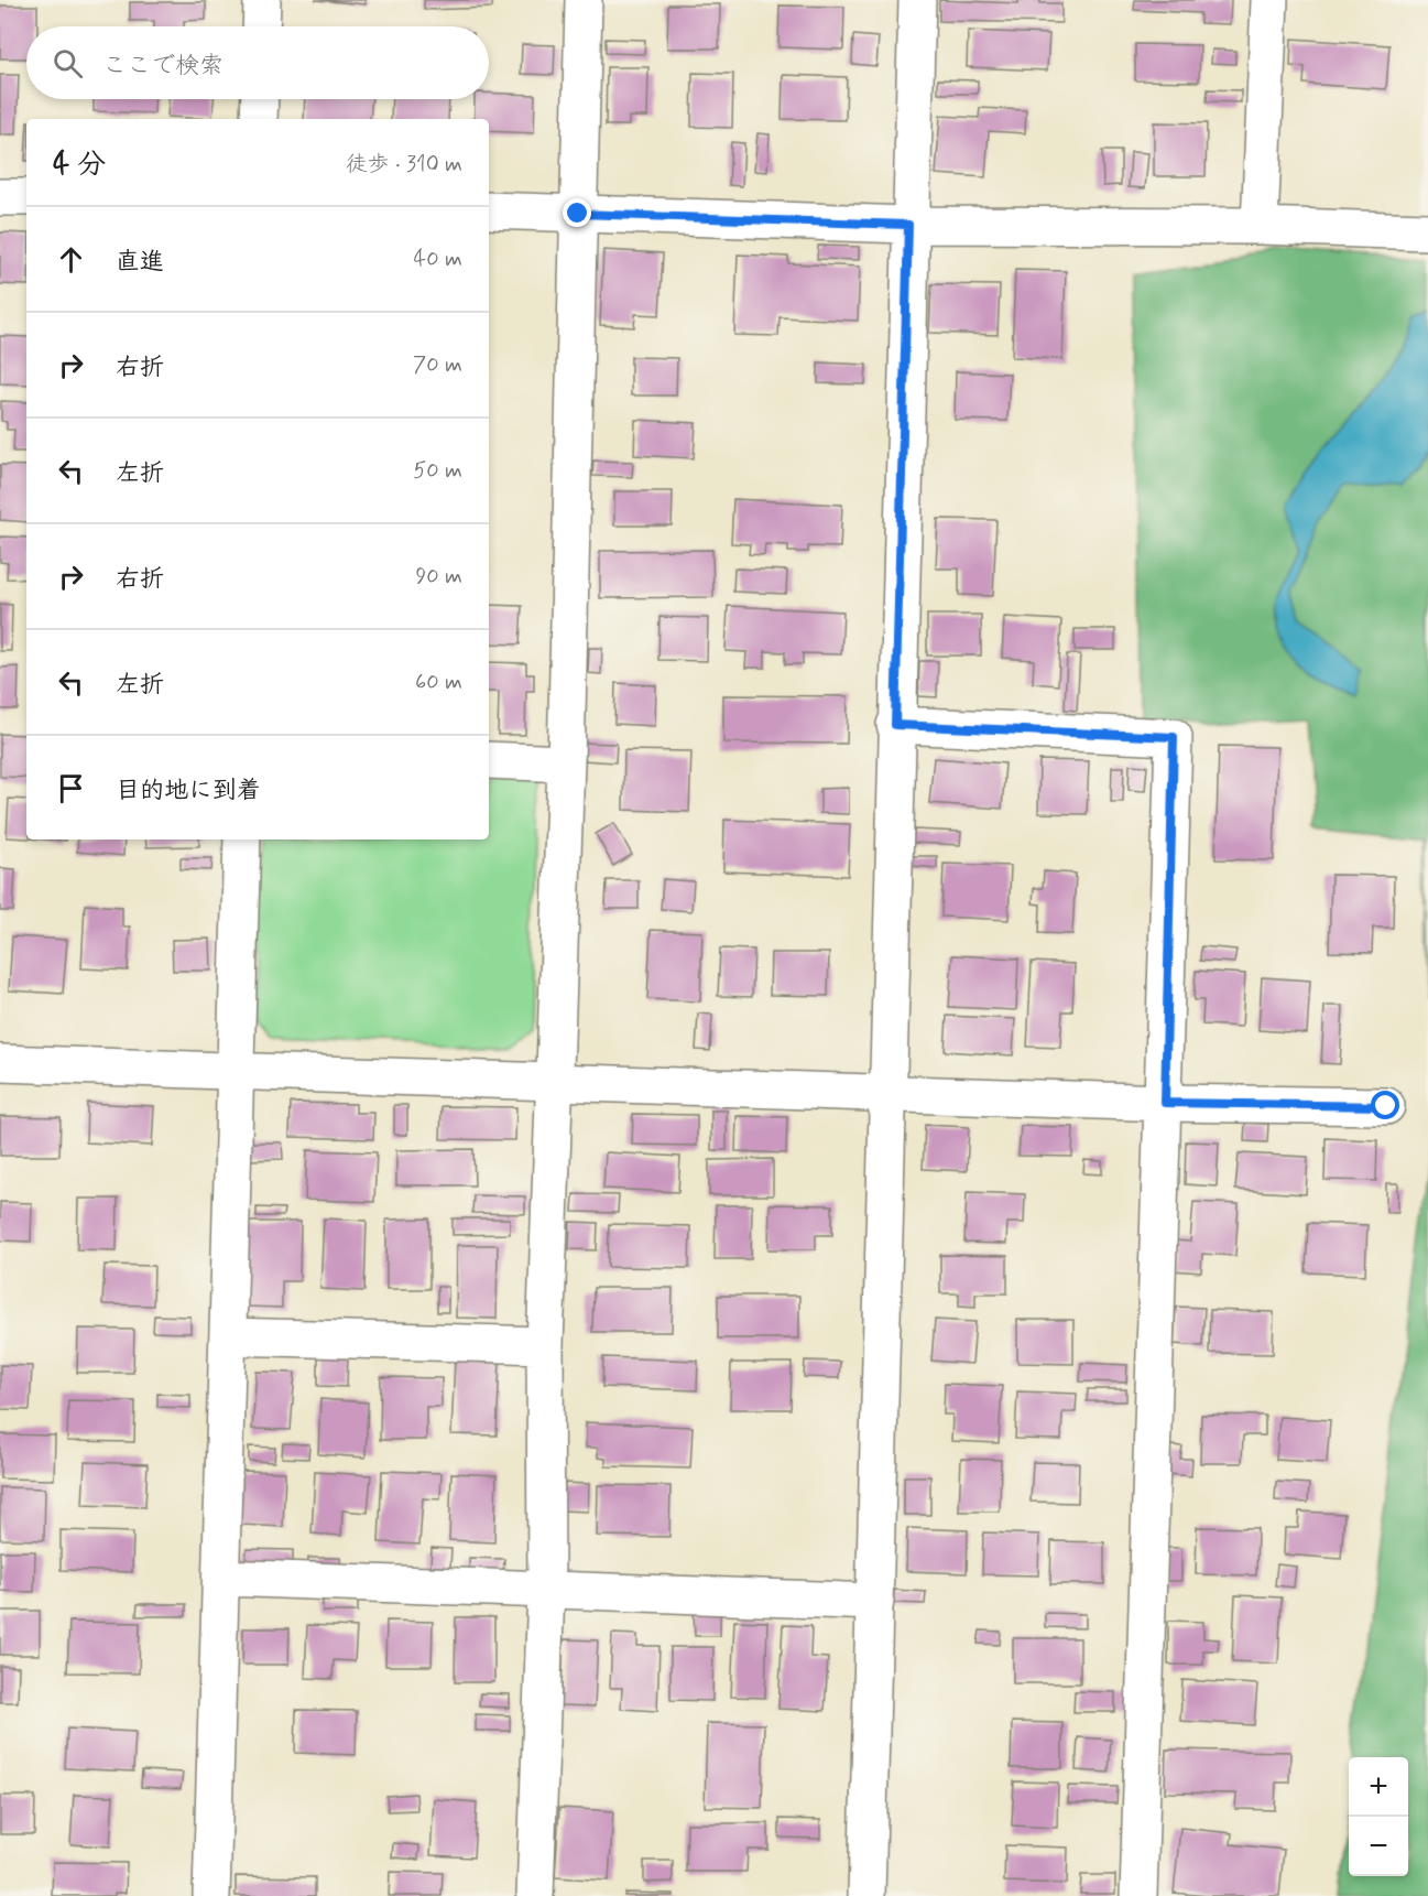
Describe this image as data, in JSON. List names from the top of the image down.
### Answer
{
  "page": {
    "search": "ここで検索",
    "heading": ["4 分", "徒歩 · 310 m"],
    "list": [
      ["直進", "40 m"],
      ["右折", "70 m"],
      ["左折", "50 m"],
      ["右折", "90 m"],
      ["左折", "60 m"],
      "目的地に到着"
    ],
    "map_buttons": ["+", "−"]
  }
}
